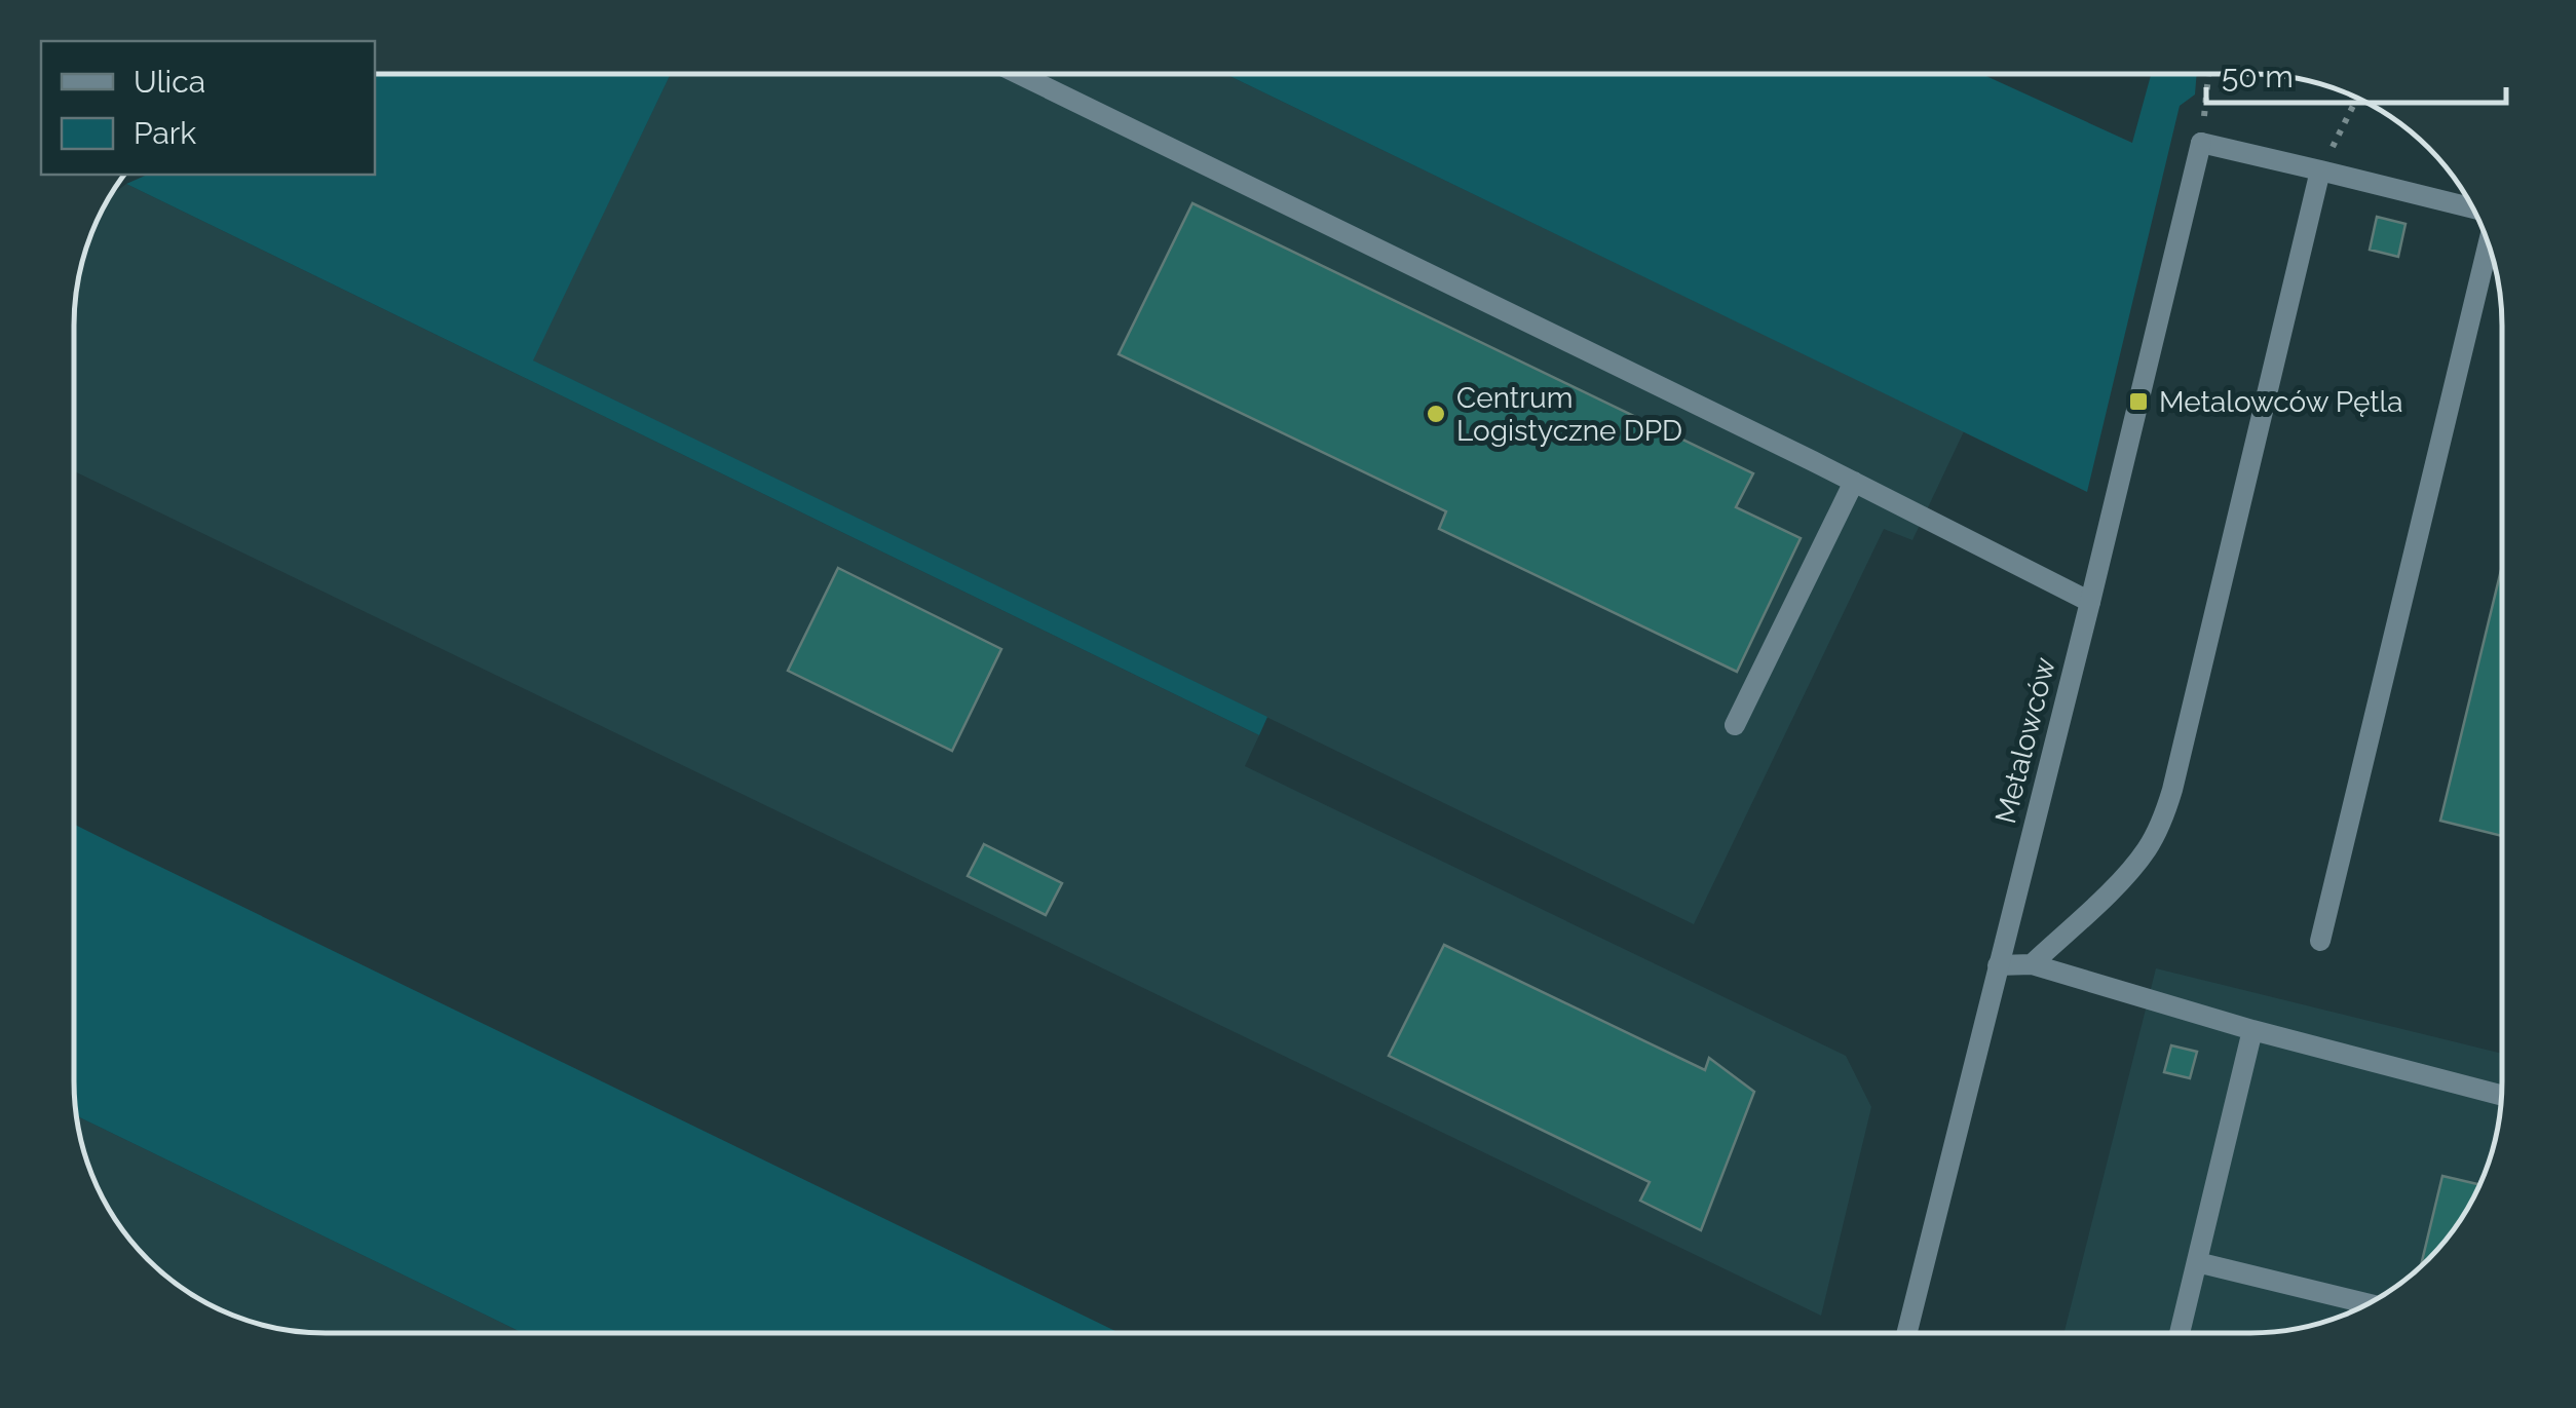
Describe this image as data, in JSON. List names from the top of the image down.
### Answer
{
  "streets": {
    "street": ["Metalowców"]
  },
  "places": {
    "transit": ["Metalowców Pętla"],
    "other": ["Centrum Logistyczne DPD"]
  },
  "legend": ["Ulica", "Park"],
  "scale_bar": "50 m"
}
